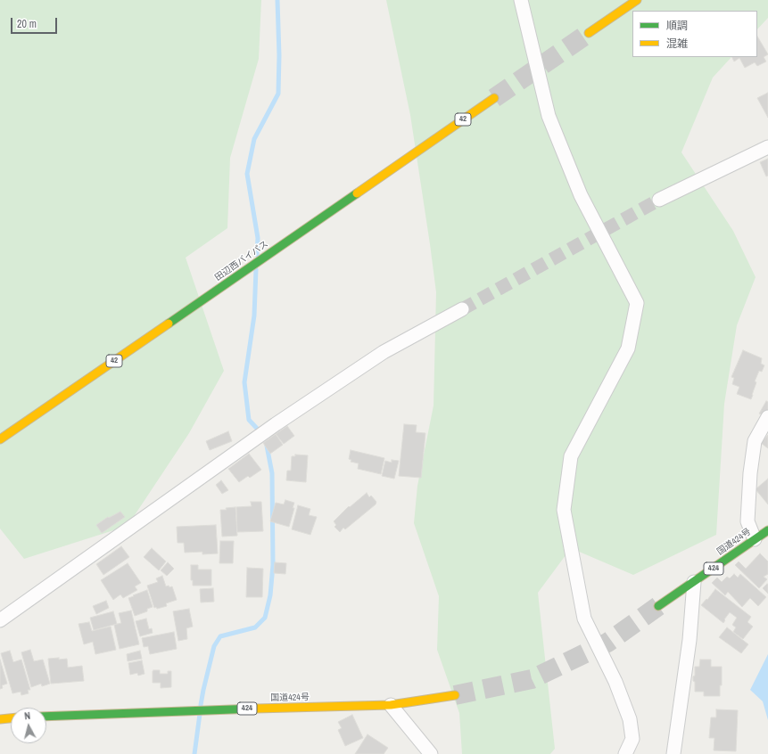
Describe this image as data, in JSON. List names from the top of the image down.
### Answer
{
  "streets": {
    "highway": [
      "42",
      "田辺西バイパス",
      "国道424号",
      "424"
    ]
  },
  "legend": ["順調", "混雑"],
  "scale_bar": "20 m",
  "north": "top"
}
